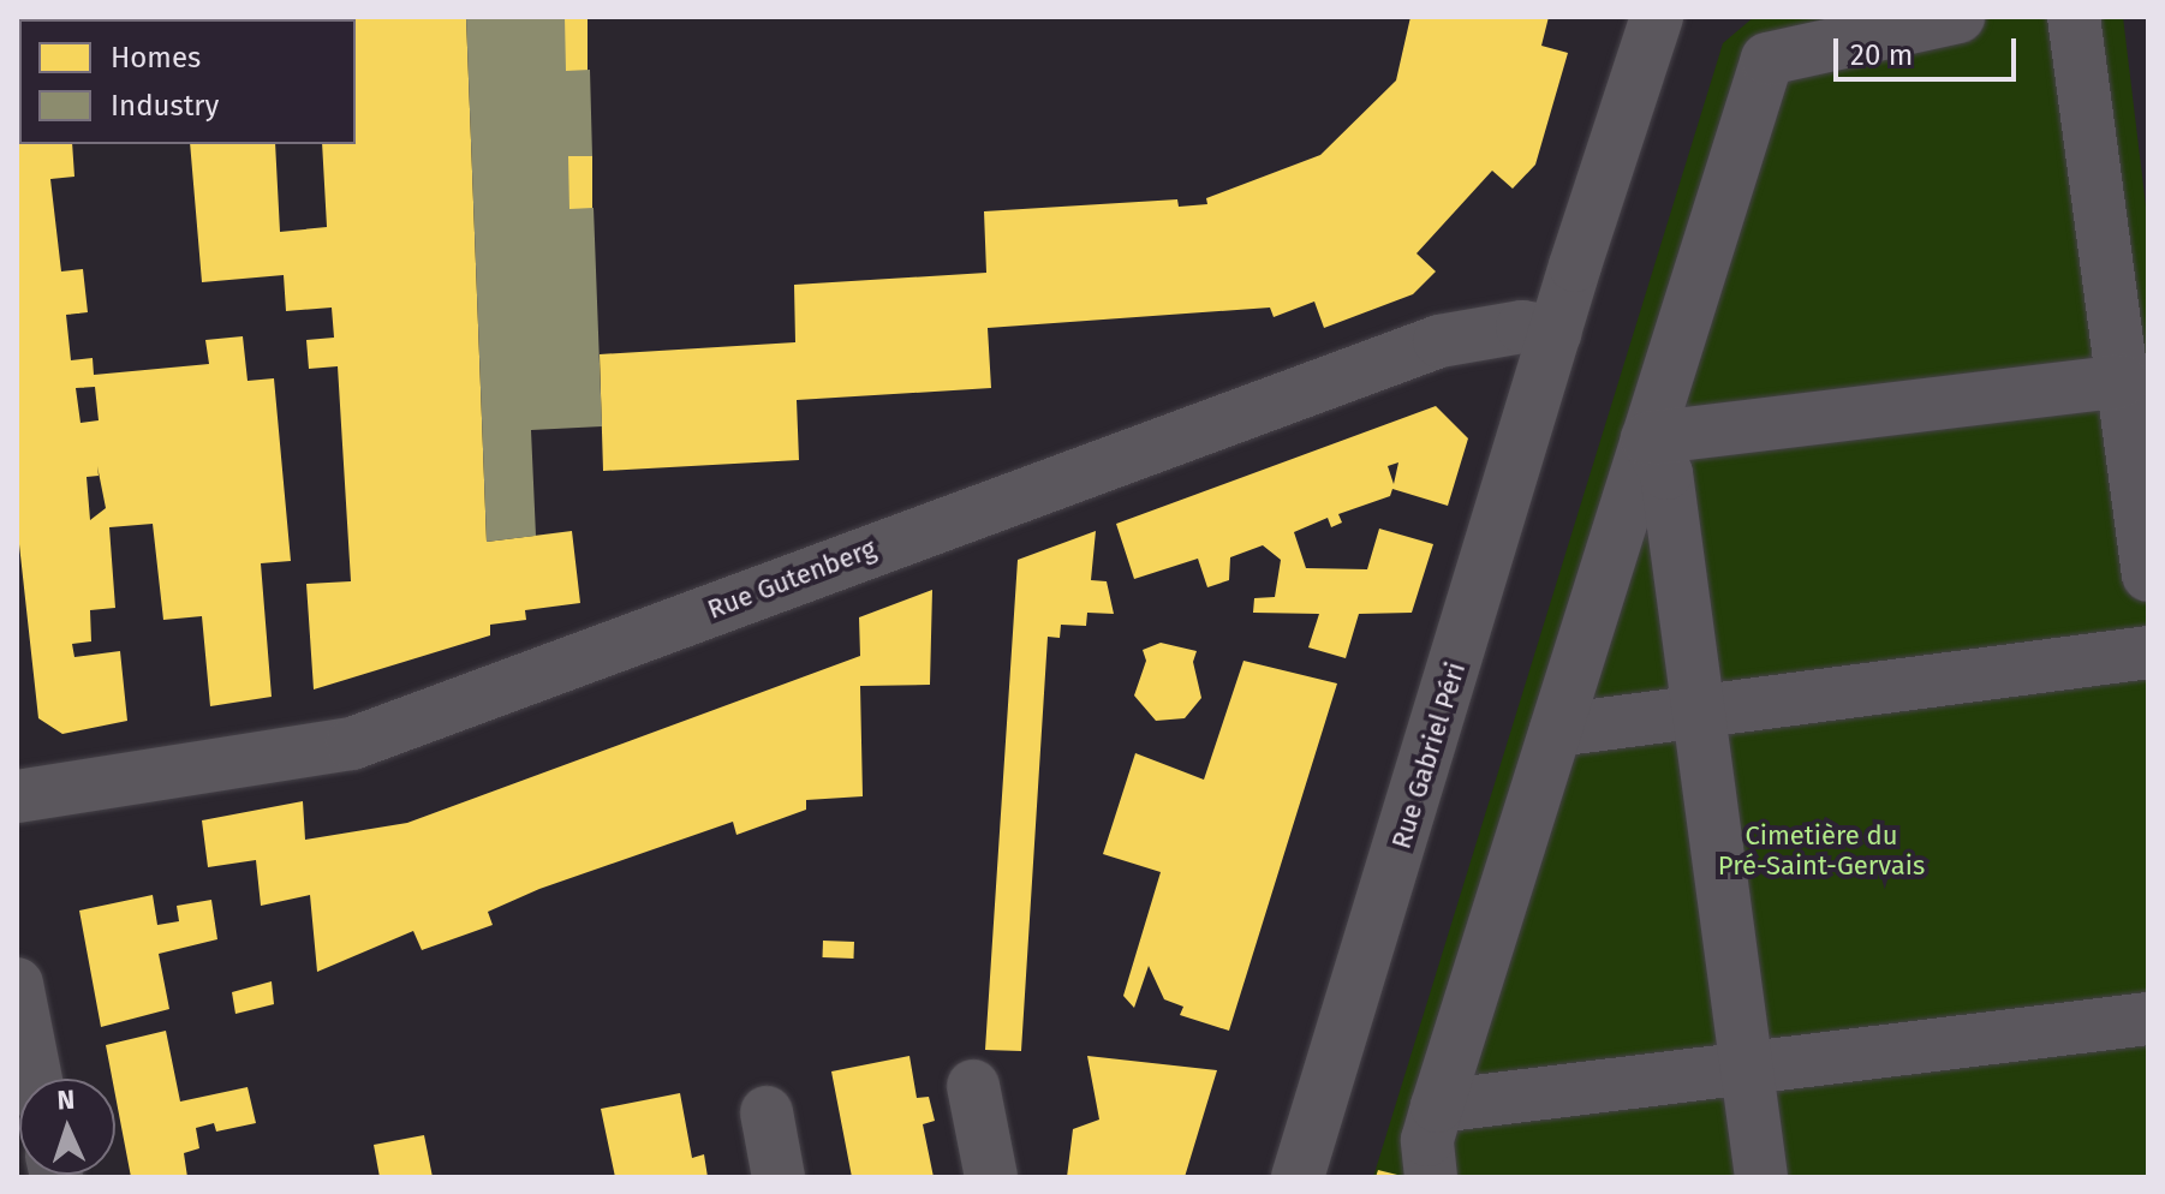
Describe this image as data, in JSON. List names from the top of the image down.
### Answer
{
  "streets": {
    "street": ["Rue Gutenberg", "Rue Gabriel Péri"]
  },
  "crossings": [
    ["Rue Gutenberg", "Rue Gabriel Péri"]
  ],
  "parks": ["Cimetière du Pré-Saint-Gervais"],
  "legend": ["Homes", "Industry"],
  "scale_bar": "20 m",
  "north": "top"
}
